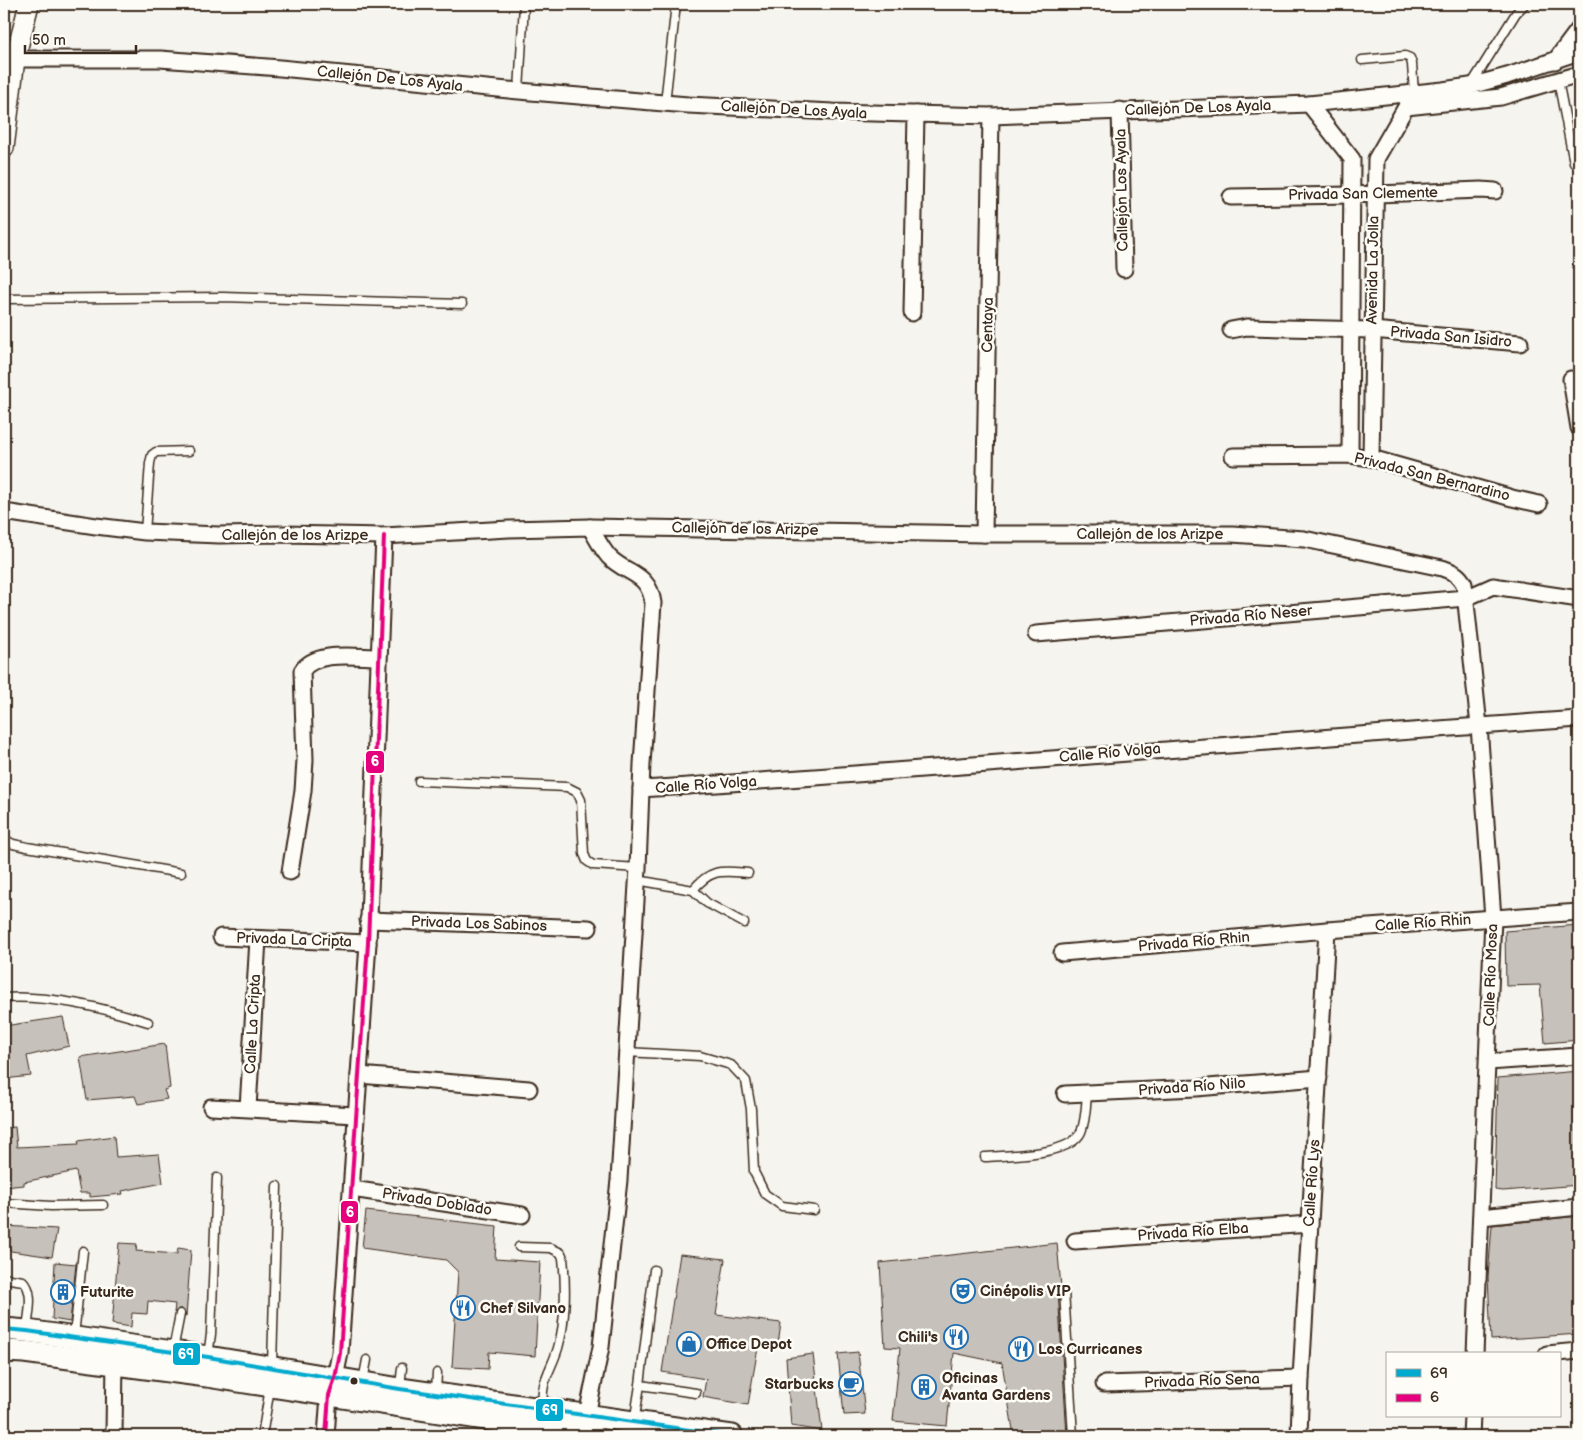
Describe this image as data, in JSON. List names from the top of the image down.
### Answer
{
  "streets": {
    "street": [
      "Callejón De Los Ayala",
      "Callejón Los Ayala",
      "Privada San Clemente",
      "Avenida La Jolla",
      "Centaya",
      "Privada San Isidro",
      "Privada San Bernardino",
      "Callejón de los Arizpe",
      "Privada Río Neser",
      "Calle Río Volga",
      "Calle Río Rhin",
      "Privada Los Sabinos",
      "Privada La Cripta",
      "Privada Río Rhin",
      "Calle Río Mosa",
      "Calle La Cripta",
      "Privada Río Nilo",
      "Calle Río Lys",
      "Privada Doblado",
      "Privada Río Elba",
      "Privada Río Sena"
    ]
  },
  "crossings": [
    ["Callejón De Los Ayala", "Callejón Los Ayala"],
    ["Callejón De Los Ayala", "Avenida La Jolla"],
    ["Callejón De Los Ayala", "Centaya"],
    ["Privada San Clemente", "Avenida La Jolla"],
    ["Avenida La Jolla", "Privada San Isidro"],
    ["Avenida La Jolla", "Privada San Bernardino"],
    ["Centaya", "Callejón de los Arizpe"],
    ["Callejón de los Arizpe", "Privada Río Neser"],
    ["Callejón de los Arizpe", "Calle Río Mosa"],
    ["Privada Río Neser", "Calle Río Mosa"],
    ["Calle Río Volga", "Calle Río Mosa"],
    ["Calle Río Rhin", "Privada Río Rhin"],
    ["Calle Río Rhin", "Calle Río Mosa"],
    ["Calle Río Rhin", "Calle Río Lys"],
    ["Privada La Cripta", "Calle La Cripta"],
    ["Privada Río Rhin", "Calle Río Lys"],
    ["Privada Río Nilo", "Calle Río Lys"],
    ["Calle Río Lys", "Privada Río Elba"],
    ["Calle Río Lys", "Privada Río Sena"]
  ],
  "places": {
    "theatre": ["Cinépolis VIP"],
    "building": ["Futurite", "Oficinas Avanta Gardens"],
    "restaurant": ["Chef Silvano", "Chili's", "Los Curricanes"],
    "shop": ["Office Depot"],
    "cafe": ["Starbucks"]
  },
  "lines": ["transit line 6", "transit line 69"],
  "legend": ["69", "6"],
  "scale_bar": "50 m"
}
